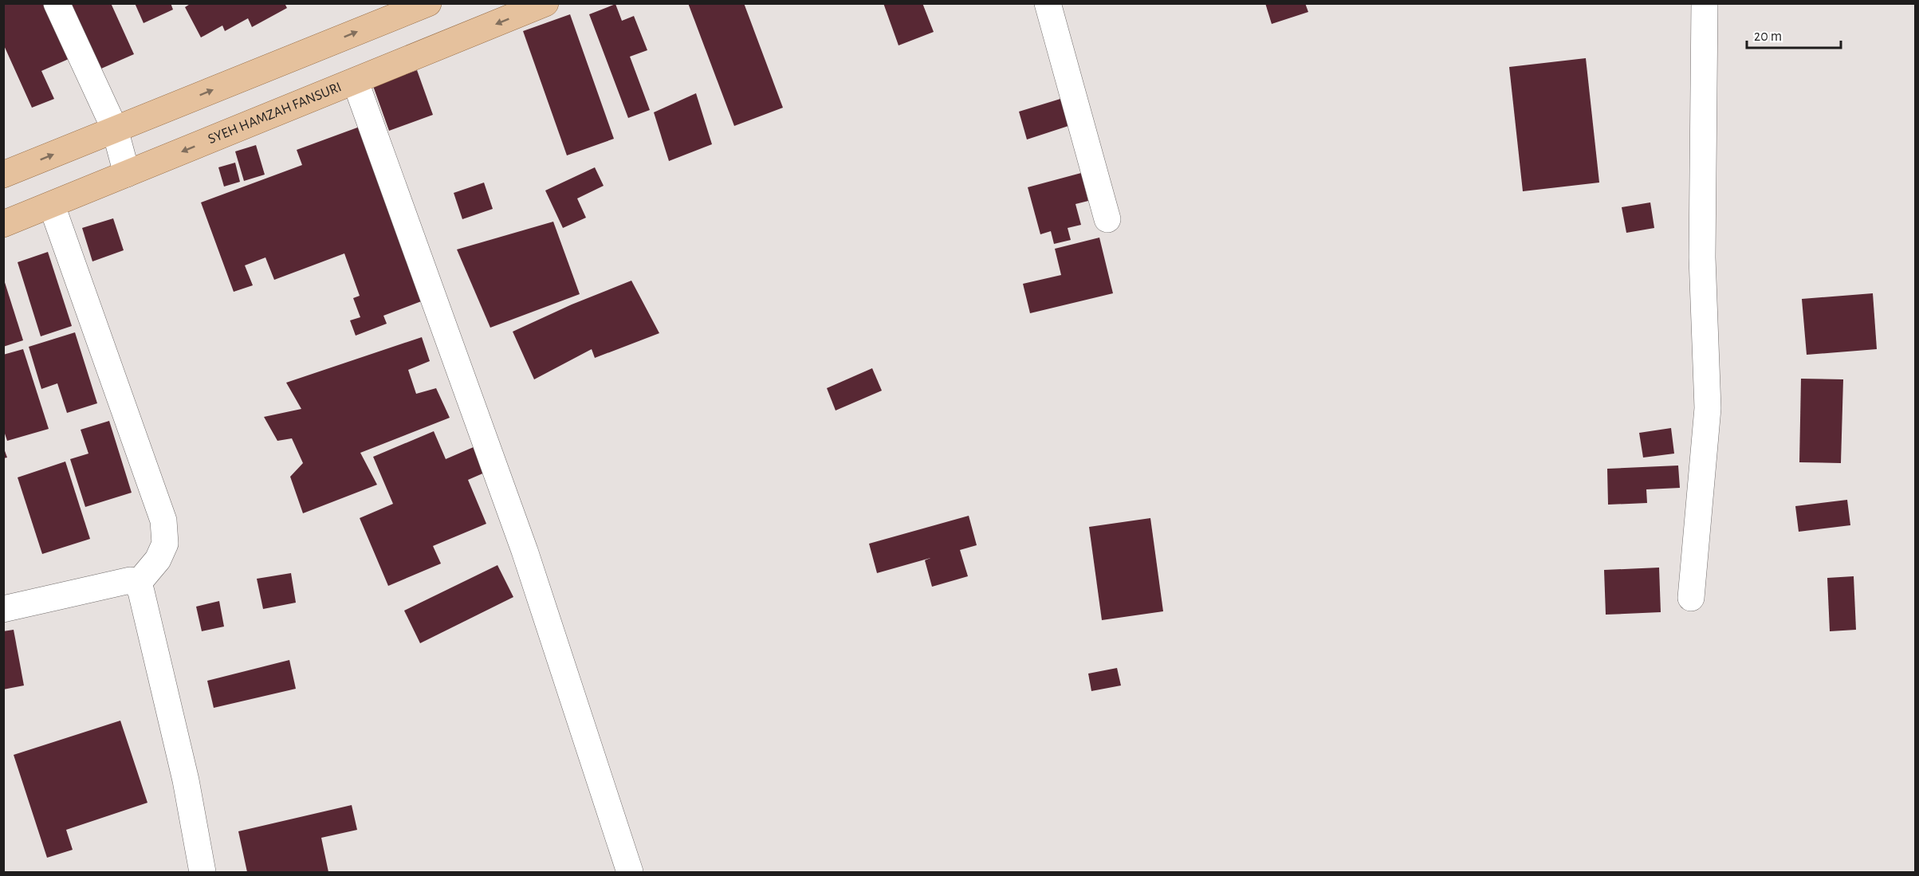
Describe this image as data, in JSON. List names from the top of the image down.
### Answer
{
  "streets": {
    "main road": ["SYEH HAMZAH FANSURI"]
  },
  "scale_bar": "20 m"
}
